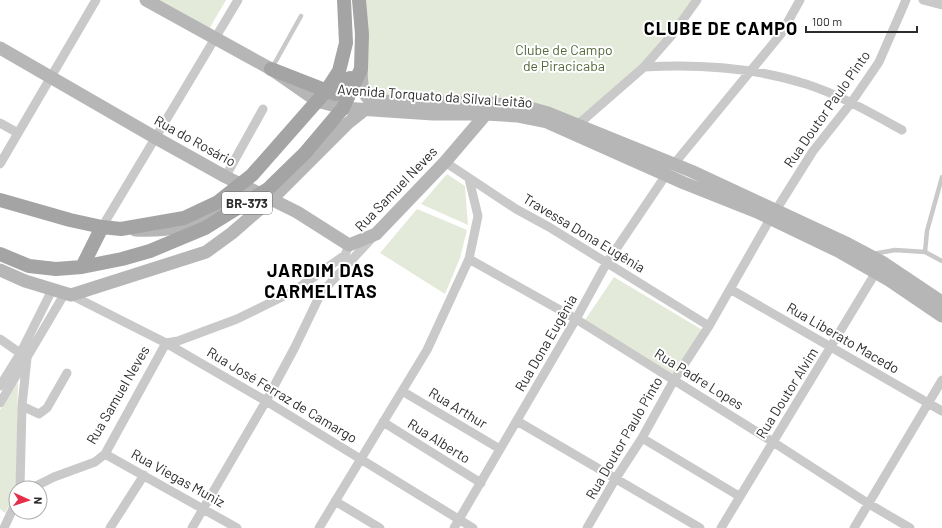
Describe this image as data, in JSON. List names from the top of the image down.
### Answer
{
  "streets": {
    "main road": ["BR-373"],
    "street": [
      "Avenida Torquato da Silva Leitão",
      "Rua Doutor Paulo Pinto",
      "Rua do Rosário",
      "Rua Samuel Neves",
      "Travessa Dona Eugênia",
      "Rua Liberato Macedo",
      "Rua Dona Eugênia",
      "Rua Padre Lopes",
      "Rua Doutor Alvim",
      "Rua José Ferraz de Camargo",
      "Rua Arthur",
      "Rua Alberto",
      "Rua Viegas Muniz"
    ]
  },
  "crossings": [
    ["Avenida Torquato da Silva Leitão", "Rua Doutor Paulo Pinto"],
    ["Avenida Torquato da Silva Leitão", "Rua Samuel Neves"],
    ["Avenida Torquato da Silva Leitão", "BR-373"],
    ["Avenida Torquato da Silva Leitão", "Rua Dona Eugênia"],
    ["Avenida Torquato da Silva Leitão", "Rua Doutor Alvim"],
    ["Rua Doutor Paulo Pinto", "Travessa Dona Eugênia"],
    ["Rua Doutor Paulo Pinto", "Rua Liberato Macedo"],
    ["Rua Doutor Paulo Pinto", "Rua Padre Lopes"],
    ["Rua do Rosário", "Rua Samuel Neves"],
    ["Rua Samuel Neves", "Travessa Dona Eugênia"],
    ["Rua Samuel Neves", "Rua José Ferraz de Camargo"],
    ["Rua Samuel Neves", "Rua Viegas Muniz"],
    ["Travessa Dona Eugênia", "Rua Dona Eugênia"],
    ["Rua Liberato Macedo", "Rua Doutor Alvim"],
    ["Rua Dona Eugênia", "Rua Padre Lopes"],
    ["Rua Dona Eugênia", "Rua José Ferraz de Camargo"],
    ["Rua Dona Eugênia", "Rua Arthur"],
    ["Rua Dona Eugênia", "Rua Alberto"],
    ["Rua Padre Lopes", "Rua Doutor Alvim"]
  ],
  "districts": ["CLUBE DE CAMPO", "JARDIM DAS CARMELITAS"],
  "parks": ["Clube de Campo de Piracicaba"],
  "scale_bar": "100 m",
  "north": "right"
}
